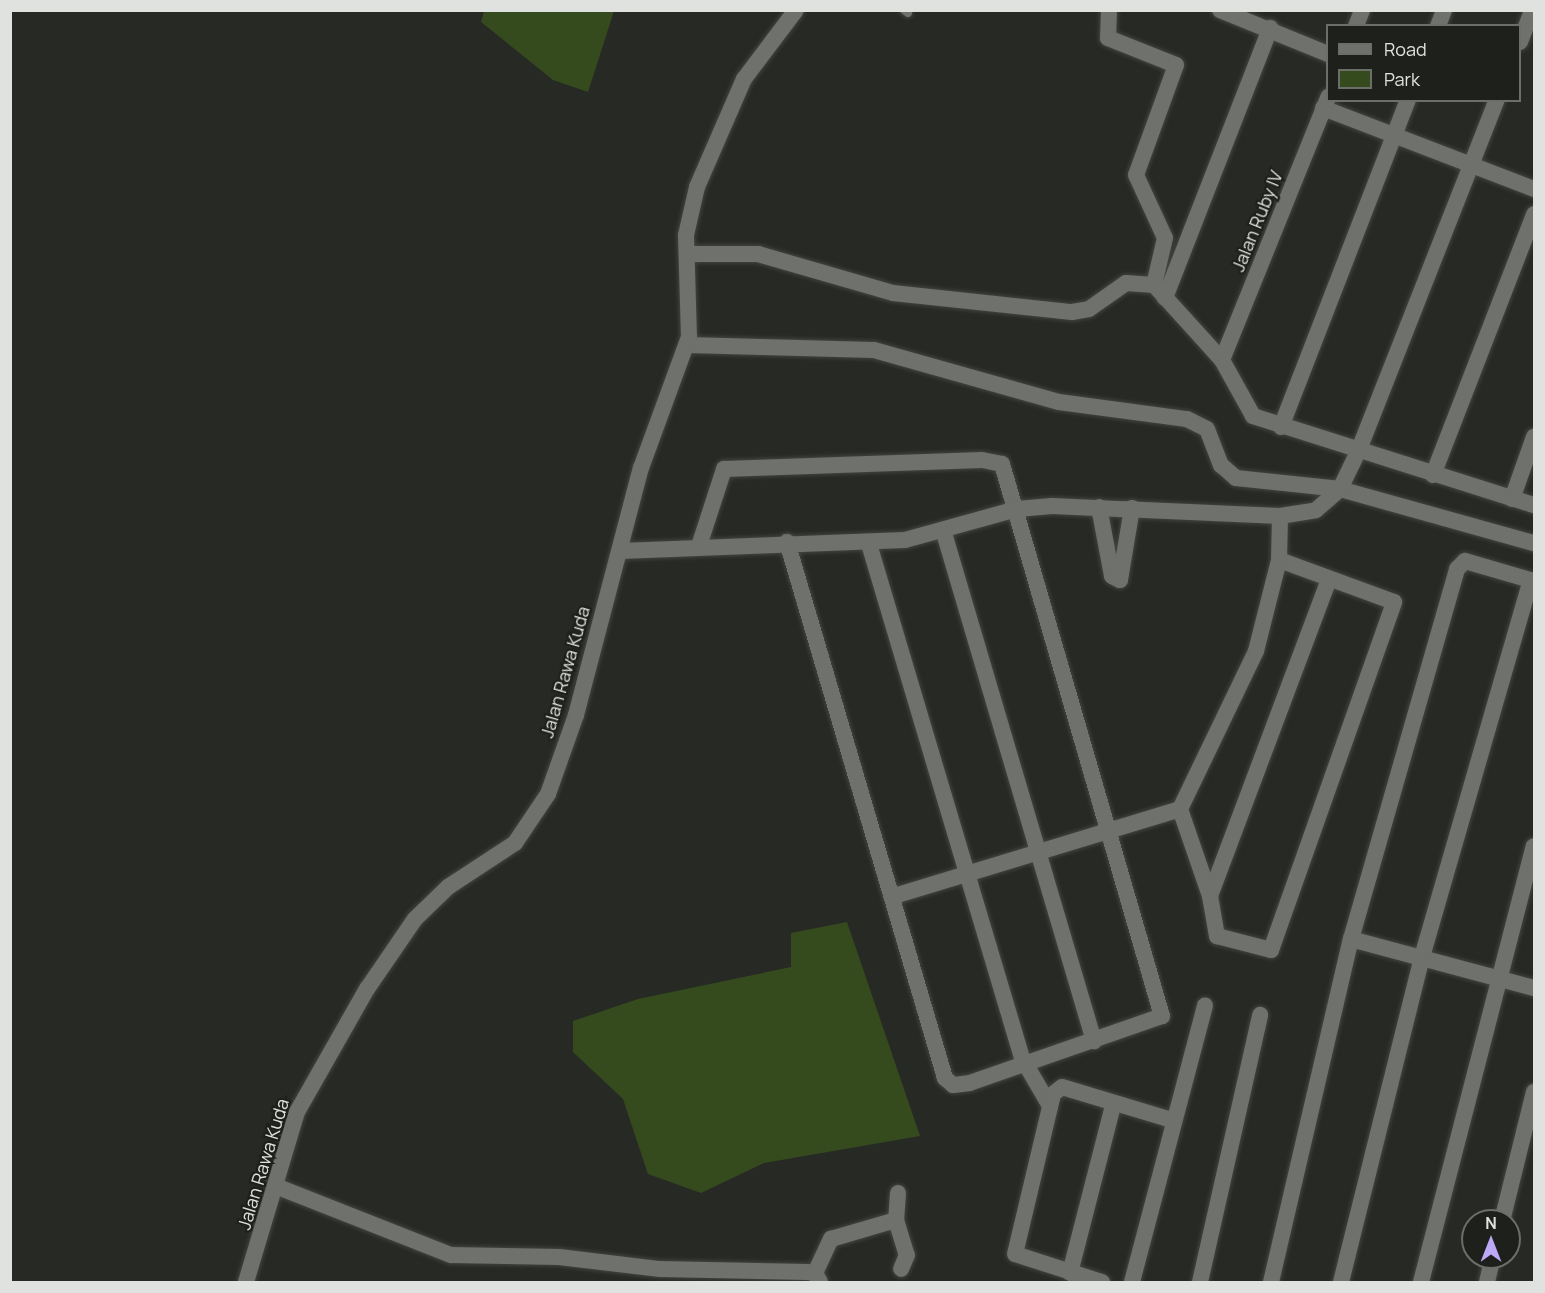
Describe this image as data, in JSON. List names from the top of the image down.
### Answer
{
  "streets": {
    "street": ["Jalan Ruby IV", "Jalan Rawa Kuda"]
  },
  "legend": ["Road", "Park"],
  "north": "top"
}
